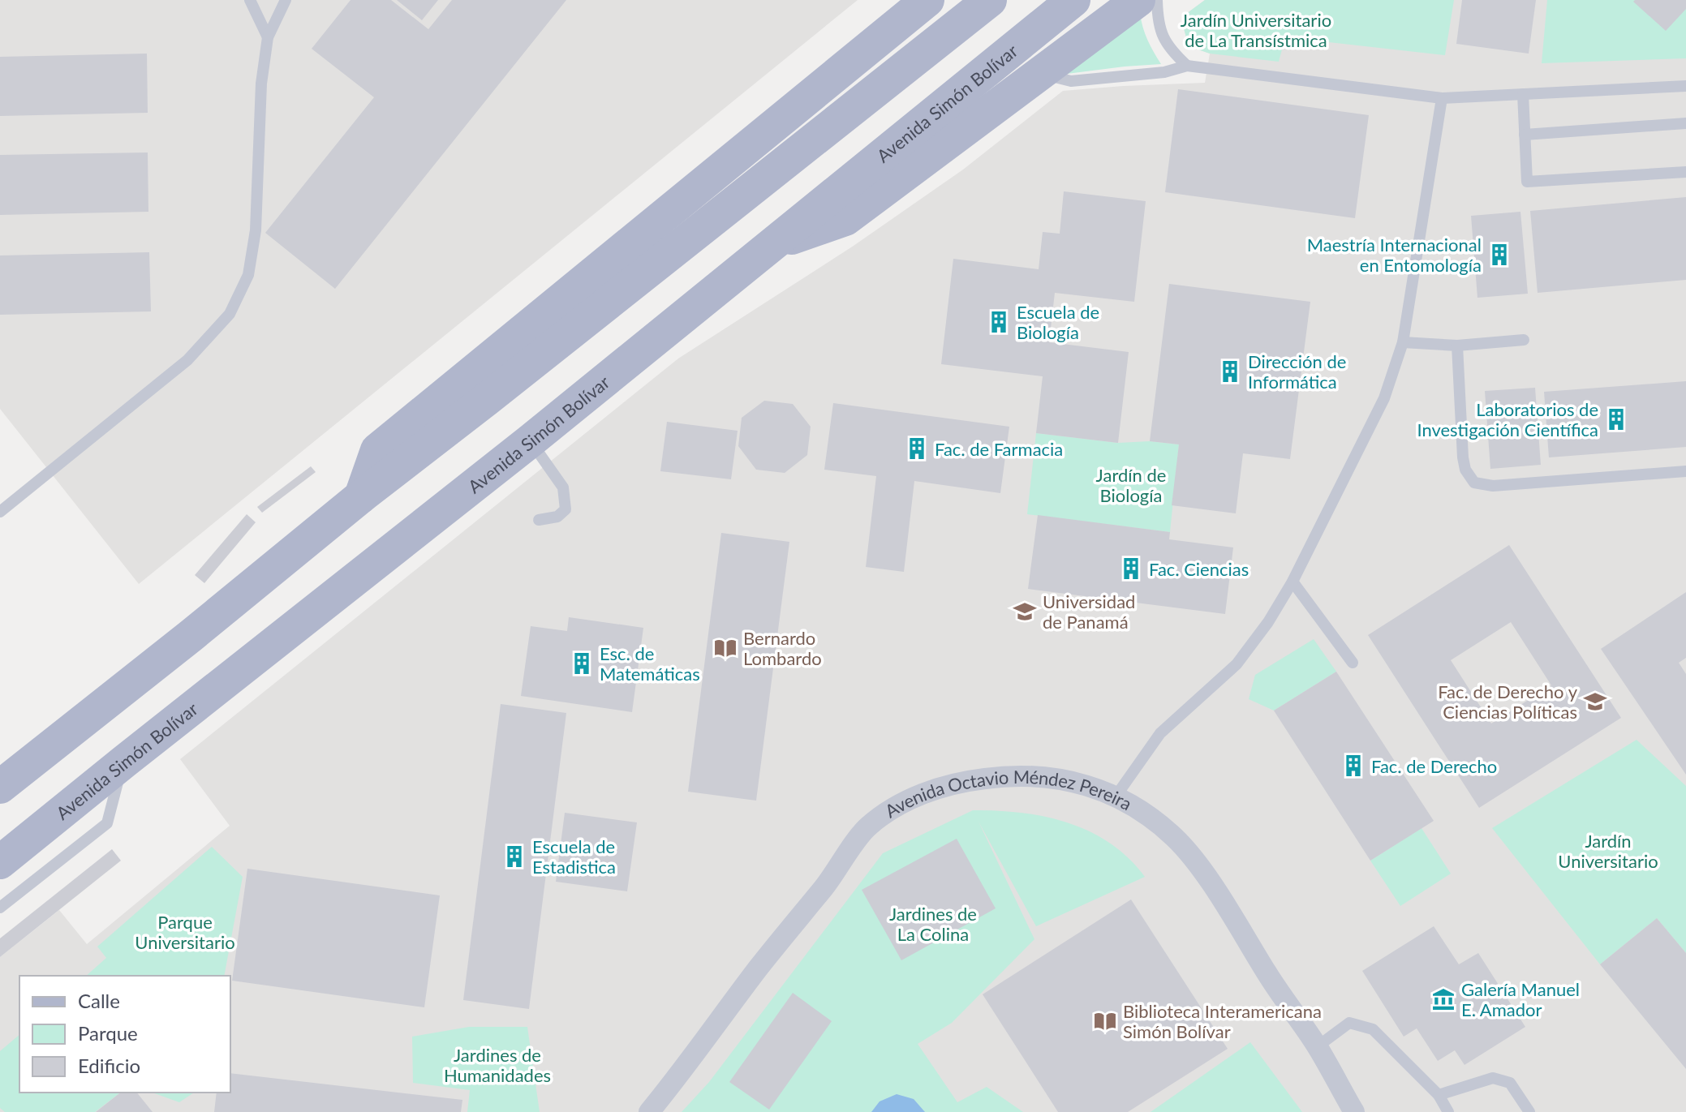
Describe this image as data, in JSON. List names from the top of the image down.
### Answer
{
  "streets": {
    "main road": ["Avenida Simón Bolívar"],
    "street": ["Avenida Octavio Méndez Pereira"]
  },
  "parks": [
    "Jardín Universitario de La Transístmica",
    "Jardín de Biología",
    "Jardín Universitario",
    "Jardines de La Colina",
    "Parque Universitario",
    "Jardines de Humanidades"
  ],
  "places": {
    "building": [
      "Maestría Internacional en Entomología",
      "Escuela de Biología",
      "Dirección de Informática",
      "Laboratorios de Investigación Científica",
      "Fac. de Farmacia",
      "Fac. Ciencias",
      "Esc. de Matemáticas",
      "Fac. de Derecho",
      "Escuela de Estadistica"
    ],
    "school or university": ["Universidad de Panamá", "Fac. de Derecho y Ciencias Políticas"],
    "library": ["Bernardo Lombardo", "Biblioteca Interamericana Simón Bolívar"],
    "museum": ["Galería Manuel E. Amador"]
  },
  "legend": ["Calle", "Parque", "Edificio"]
}
